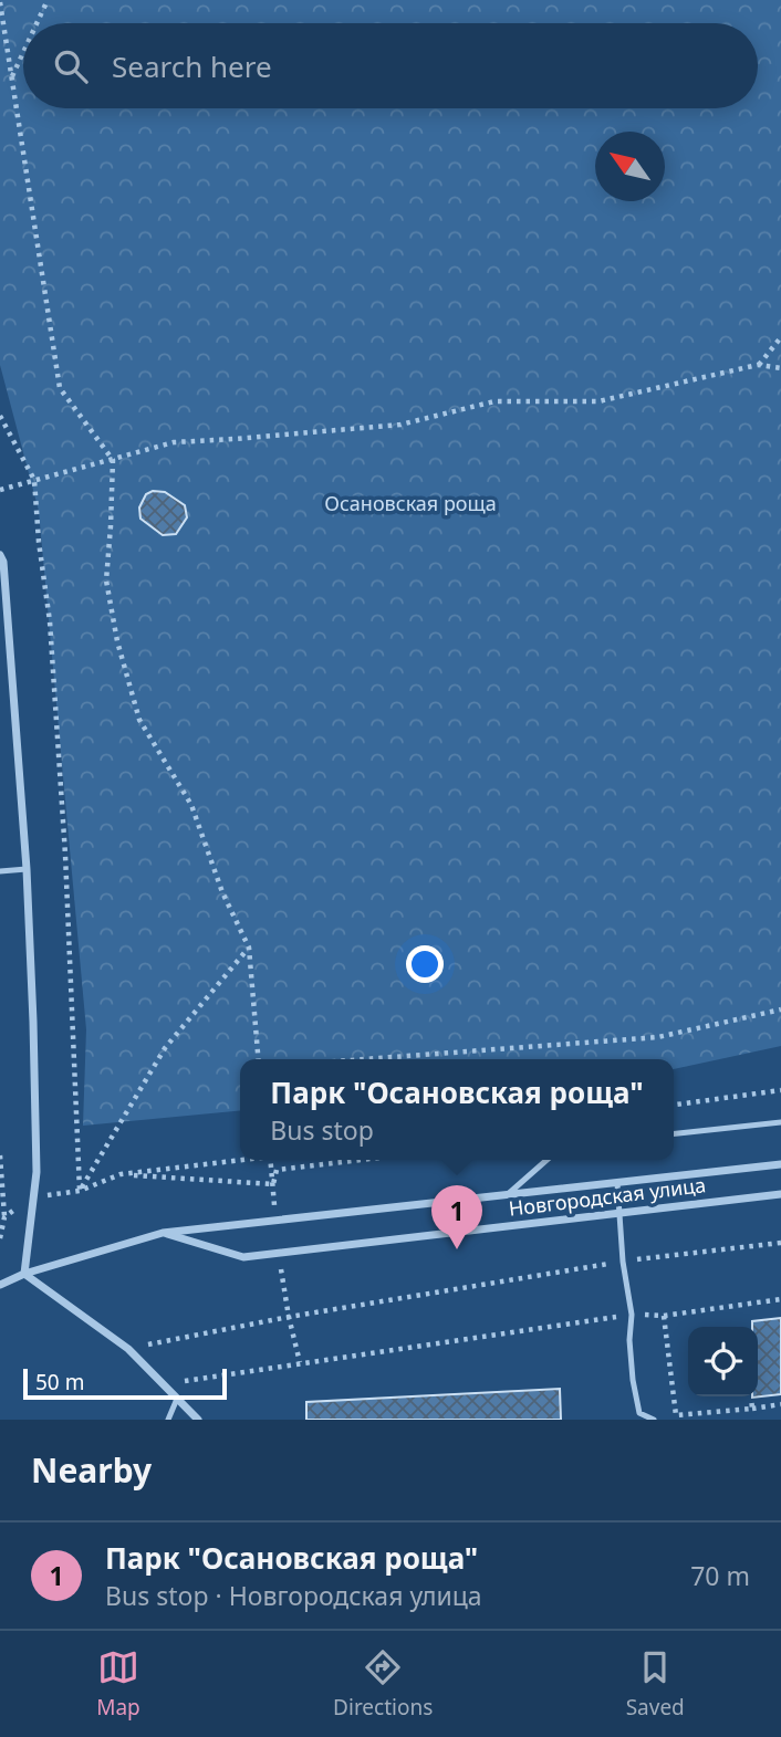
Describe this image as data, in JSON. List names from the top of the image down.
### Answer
{
  "streets": {
    "street": ["Новгородская улица"]
  },
  "parks": ["Осановская роща"],
  "scale_bar": "50 m",
  "north": "top left",
  "page": {
    "search": "Search here",
    "popup": ["Парк \"Осановская роща\"", "Bus stop"],
    "pins": "1",
    "scale": "50 m",
    "heading": "Nearby",
    "list": [
      {
        "mark": "1",
        "name": "Парк \"Осановская роща\"",
        "note": "Bus stop · Новгородская улица",
        "value": "70 m"
      }
    ],
    "nav": ["Map", "Directions", "Saved"]
  }
}
